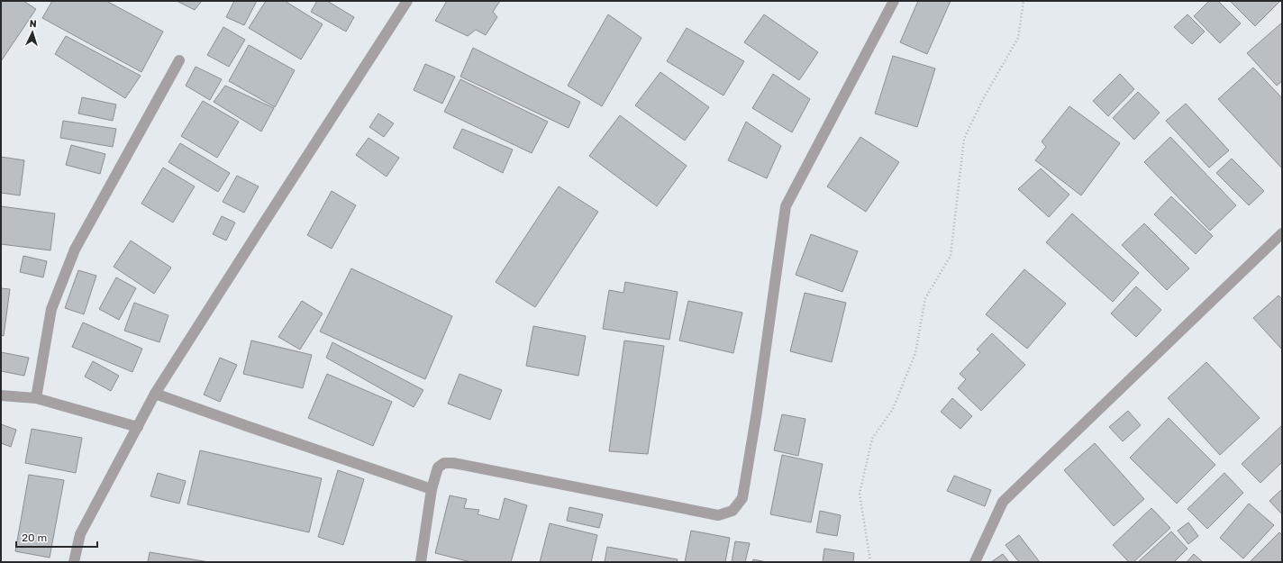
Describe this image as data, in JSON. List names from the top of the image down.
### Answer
{
  "scale_bar": "20 m",
  "north": "top"
}
